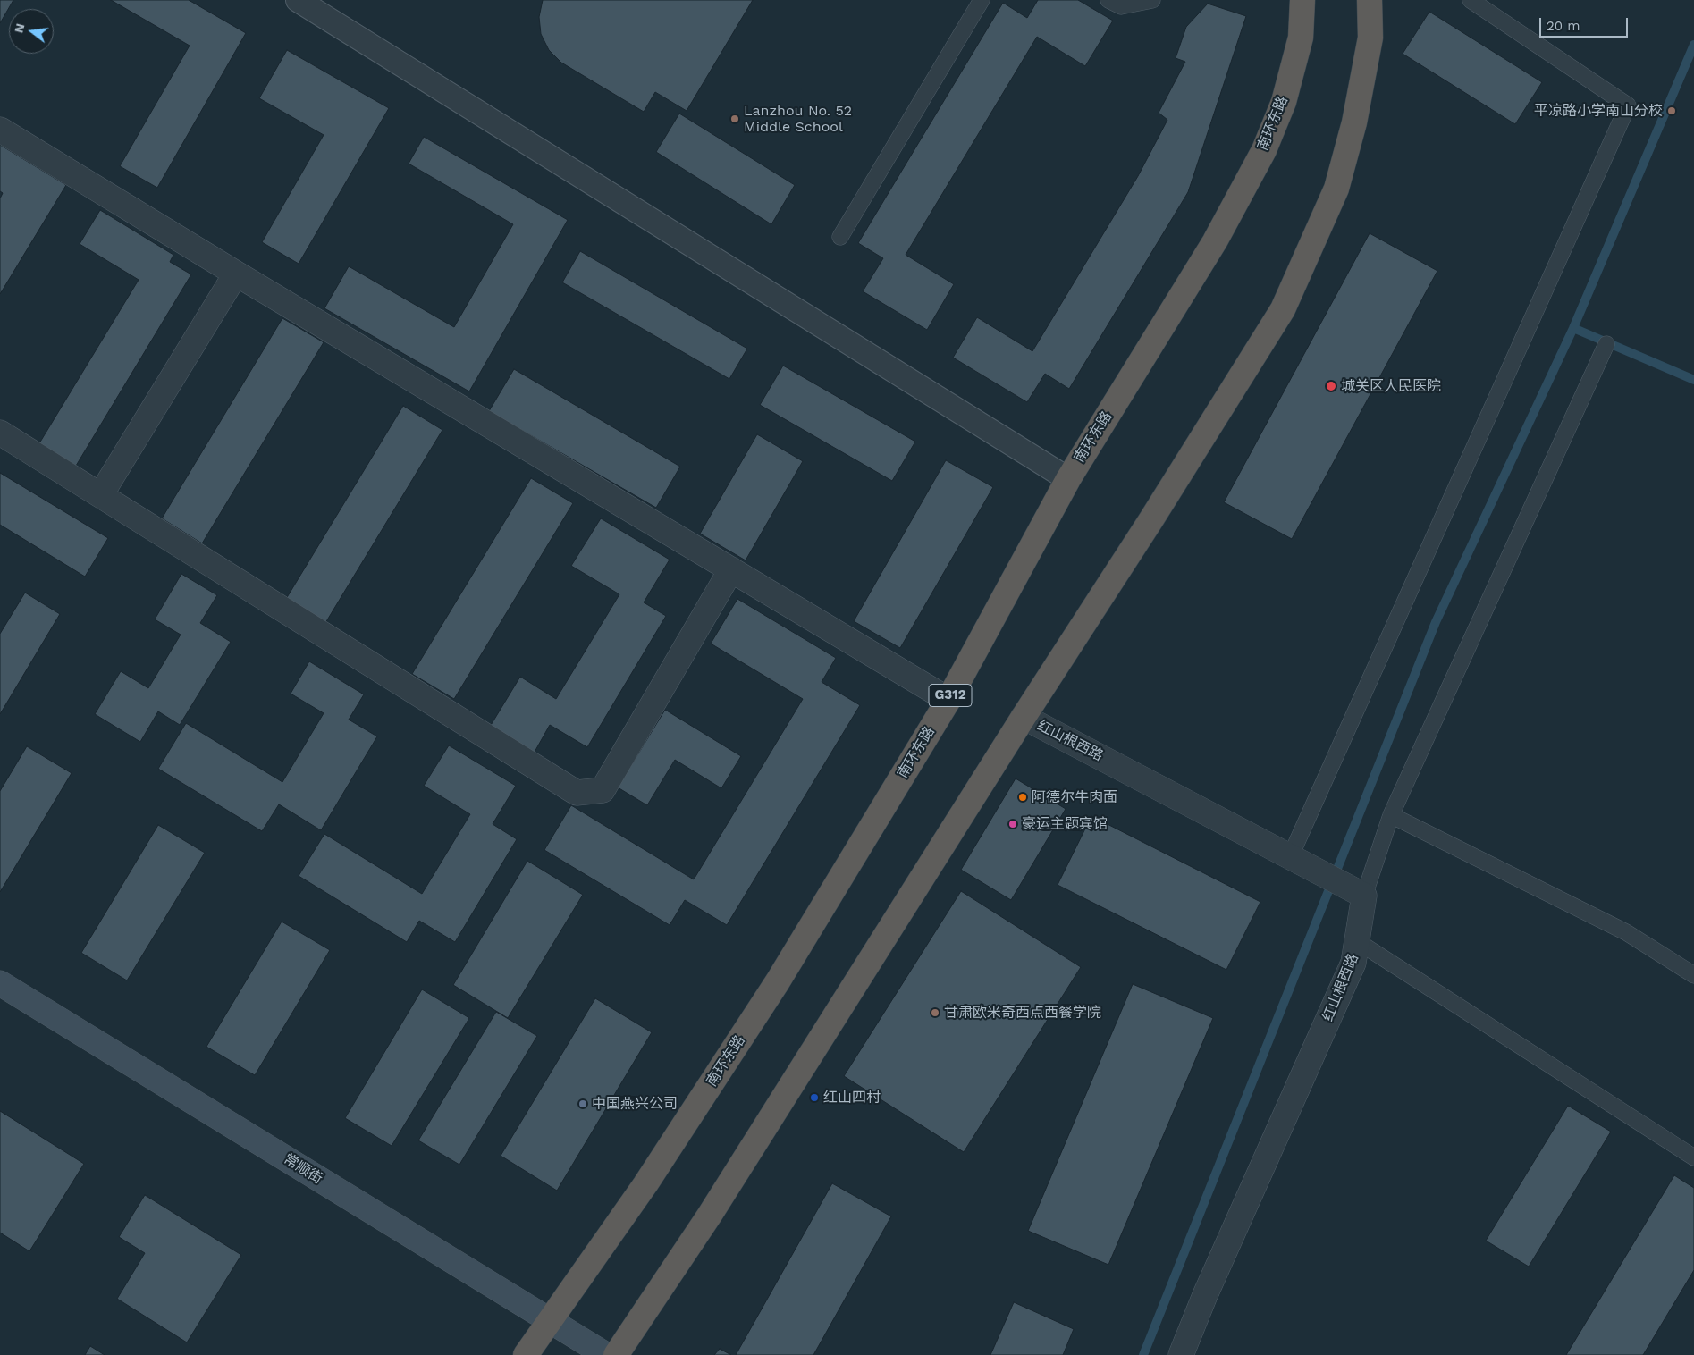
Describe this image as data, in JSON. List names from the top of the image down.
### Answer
{
  "streets": {
    "highway": ["南环东路", "G312"],
    "main road": ["常顺街"],
    "street": ["红山根西路"]
  },
  "crossings": [
    ["南环东路", "常顺街"]
  ],
  "places": [
    "平凉路小学南山分校",
    "Lanzhou No. 52 Middle School",
    "城关区人民医院",
    "阿德尔牛肉面",
    "豪运主题宾馆",
    "甘肃欧米奇西点西餐学院",
    "红山四村",
    "中国燕兴公司"
  ],
  "scale_bar": "20 m",
  "north": "left"
}
